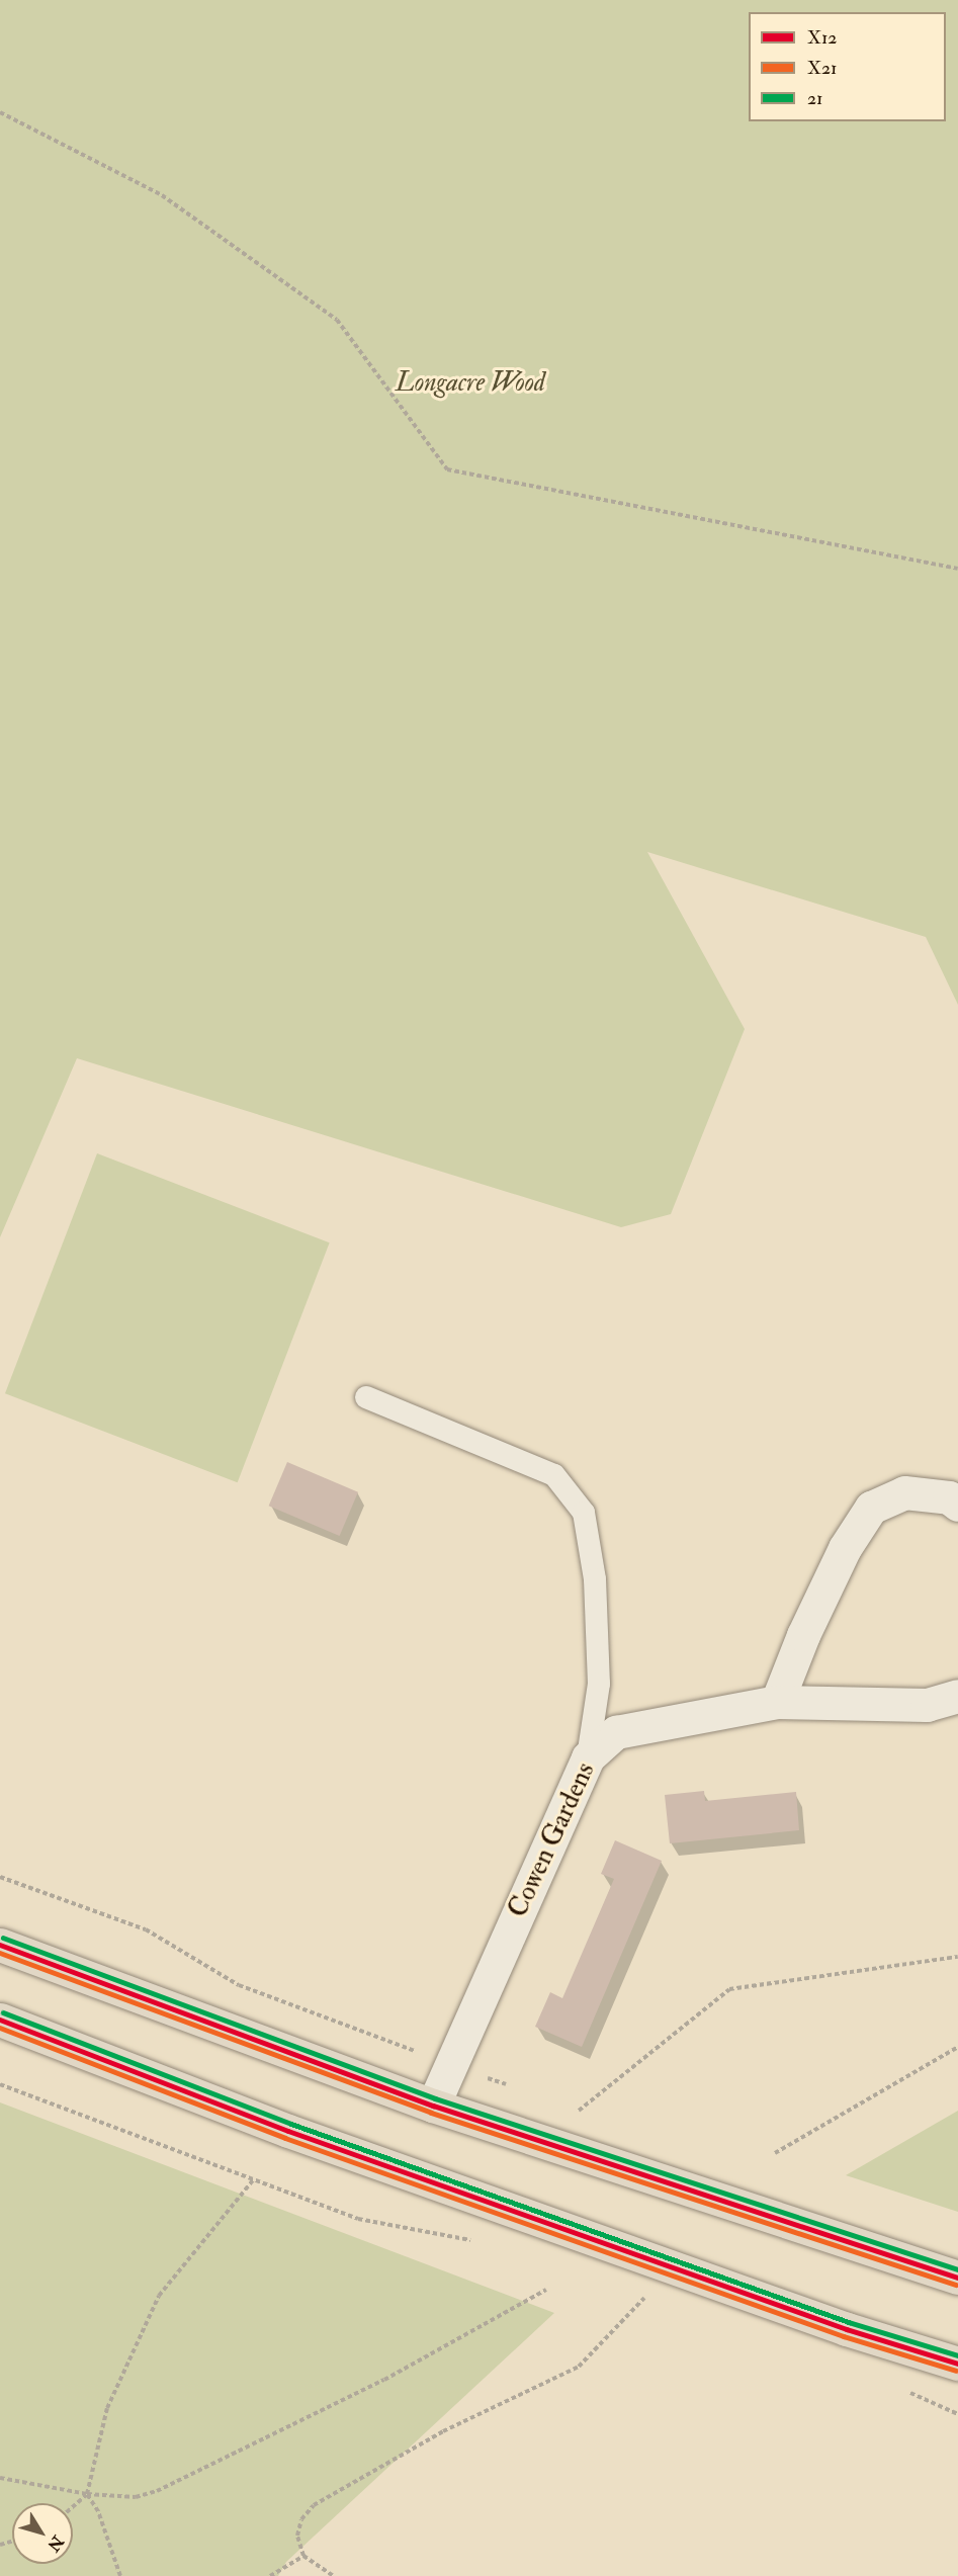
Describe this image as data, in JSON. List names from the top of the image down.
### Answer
{
  "streets": {
    "street": ["Cowen Gardens"]
  },
  "parks": ["Longacre Wood"],
  "lines": ["transit line 21", "transit line X12", "transit line X21"],
  "legend": ["X12", "X21", "21"],
  "north": "bottom right"
}
